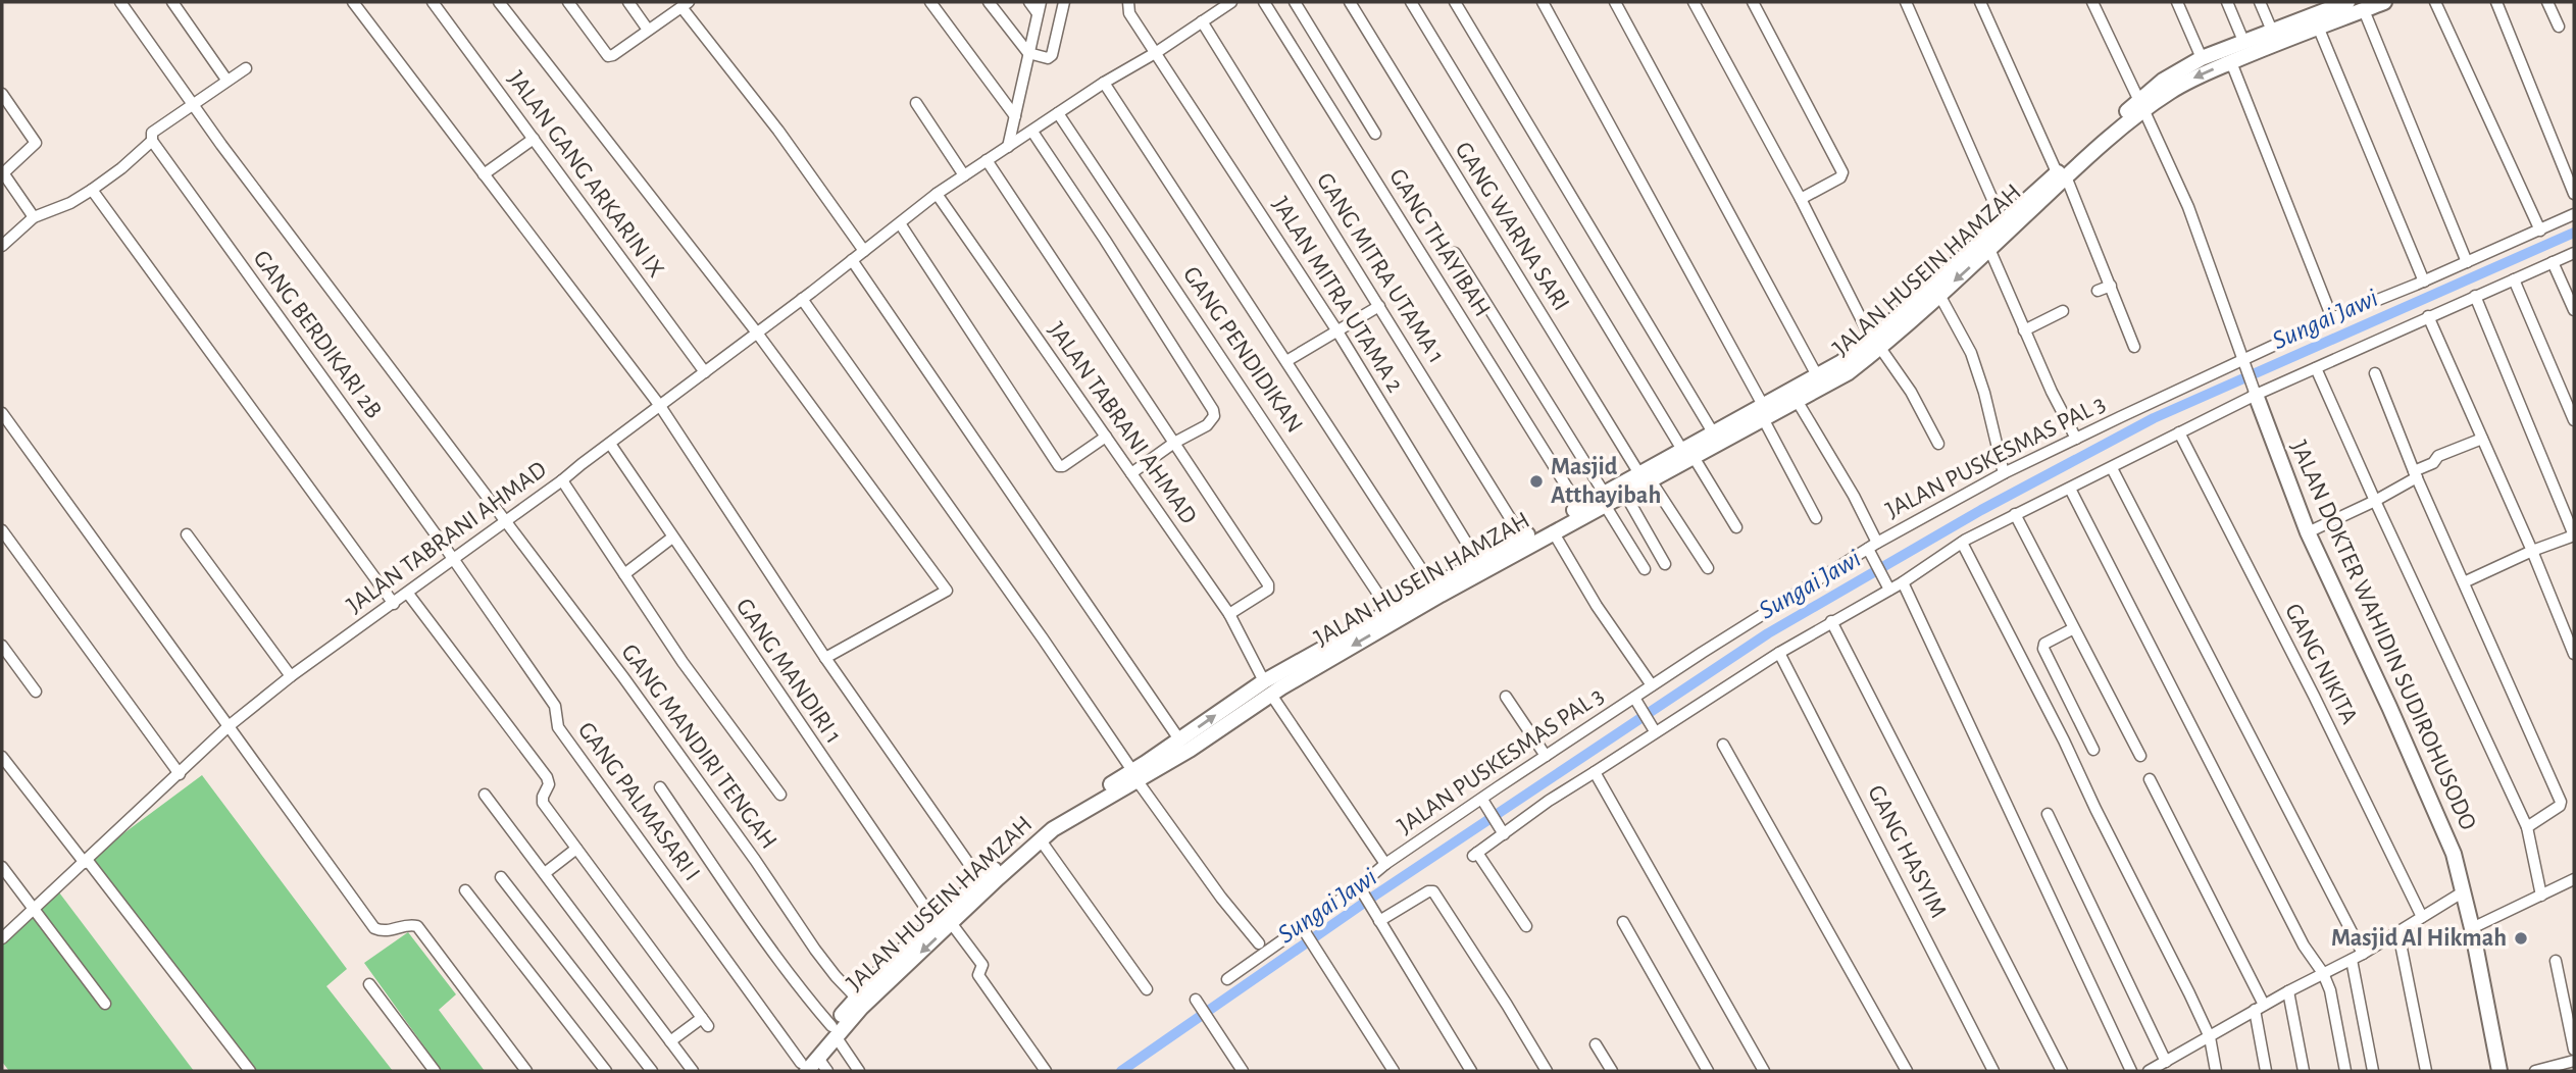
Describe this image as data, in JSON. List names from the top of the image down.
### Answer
{
  "streets": {
    "street": [
      "JALAN GANG ARKARIN IX",
      "GANG WARNA SARI",
      "GANG THAYIBAH",
      "GANG MITRA UTAMA 1",
      "JALAN HUSEIN HAMZAH",
      "JALAN MITRA UTAMA 2",
      "GANG BERDIKARI 2B",
      "GANG PENDIDIKAN",
      "JALAN TABRANI AHMAD",
      "JALAN PUSKESMAS PAL 3",
      "JALAN DOKTER WAHIDIN SUDIROHUSODO",
      "GANG NIKITA",
      "GANG MANDIRI 1",
      "GANG MANDIRI TENGAH",
      "GANG PALMASARI I",
      "GANG HASYIM"
    ]
  },
  "crossings": [
    ["JALAN GANG ARKARIN IX", "JALAN TABRANI AHMAD"],
    ["GANG WARNA SARI", "JALAN HUSEIN HAMZAH"],
    ["GANG THAYIBAH", "JALAN HUSEIN HAMZAH"],
    ["GANG MITRA UTAMA 1", "JALAN HUSEIN HAMZAH"],
    ["GANG MITRA UTAMA 1", "JALAN TABRANI AHMAD"],
    ["JALAN HUSEIN HAMZAH", "JALAN MITRA UTAMA 2"],
    ["JALAN HUSEIN HAMZAH", "GANG PENDIDIKAN"],
    ["JALAN HUSEIN HAMZAH", "JALAN TABRANI AHMAD"],
    ["JALAN HUSEIN HAMZAH", "JALAN DOKTER WAHIDIN SUDIROHUSODO"],
    ["JALAN HUSEIN HAMZAH", "GANG MANDIRI 1"],
    ["JALAN HUSEIN HAMZAH", "GANG MANDIRI TENGAH"],
    ["JALAN HUSEIN HAMZAH", "GANG PALMASARI I"],
    ["JALAN MITRA UTAMA 2", "JALAN TABRANI AHMAD"],
    ["GANG BERDIKARI 2B", "JALAN TABRANI AHMAD"],
    ["GANG BERDIKARI 2B", "GANG PALMASARI I"],
    ["GANG PENDIDIKAN", "JALAN TABRANI AHMAD"],
    ["JALAN TABRANI AHMAD", "JALAN PUSKESMAS PAL 3"],
    ["JALAN TABRANI AHMAD", "GANG MANDIRI 1"],
    ["JALAN TABRANI AHMAD", "GANG MANDIRI TENGAH"],
    ["JALAN TABRANI AHMAD", "GANG PALMASARI I"],
    ["JALAN PUSKESMAS PAL 3", "JALAN DOKTER WAHIDIN SUDIROHUSODO"]
  ],
  "water": ["Sungai Jawi"],
  "places": ["Masjid Atthayibah", "Masjid Al Hikmah"]
}
